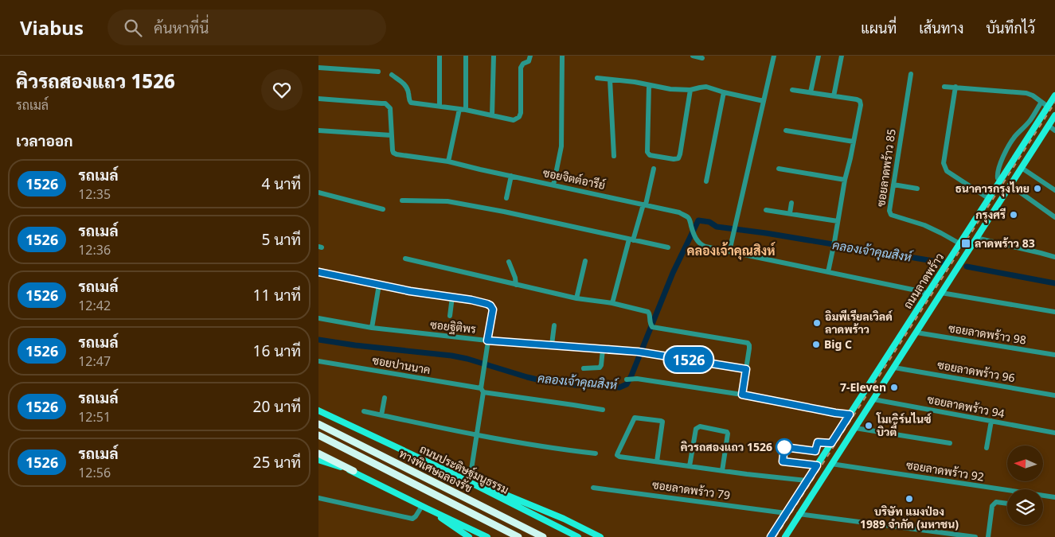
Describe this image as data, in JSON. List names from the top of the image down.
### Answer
{
  "streets": {
    "highway": ["ทางพิเศษฉลองรัช"],
    "main road": ["ถนนลาดพร้าว", "ถนนประดิษฐ์มนูธรรม"],
    "street": [
      "ซอยลาดพร้าว 85",
      "ซอยจิตต์อารีย์",
      "ซอยฐิติพร",
      "ซอยลาดพร้าว 98",
      "ซอยปานนาค",
      "ซอยลาดพร้าว 96",
      "ซอยลาดพร้าว 94",
      "ซอยลาดพร้าว 92",
      "ซอยลาดพร้าว 79"
    ]
  },
  "crossings": [
    ["ซอยลาดพร้าว 85", "ถนนลาดพร้าว"],
    ["ซอยจิตต์อารีย์", "ถนนลาดพร้าว"],
    ["ถนนลาดพร้าว", "ซอยลาดพร้าว 98"],
    ["ถนนลาดพร้าว", "ซอยลาดพร้าว 96"],
    ["ถนนลาดพร้าว", "ซอยลาดพร้าว 94"],
    ["ถนนลาดพร้าว", "ซอยลาดพร้าว 92"],
    ["ถนนลาดพร้าว", "ซอยลาดพร้าว 79"]
  ],
  "districts": ["คลองเจ้าคุณสิงห์"],
  "water": ["คลองเจ้าคุณสิงห์"],
  "places": {
    "other": [
      "ธนาคารกรุงไทย",
      "กรุงศรี",
      "อิมพีเรียลเวิลด์ ลาดพร้าว",
      "Big C",
      "7-Eleven",
      "โมเดิร์นไนซ์ บิวตี้",
      "คิวรถสองแถว 1526",
      "บริษัท แมงป่อง 1989 จำกัด (มหาชน)"
    ],
    "transit": ["ลาดพร้าว 83"]
  },
  "lines": ["bus line 1526"],
  "north": "left",
  "page": {
    "header": "Viabus",
    "search": "ค้นหาที่นี่",
    "nav": ["แผนที่", "เส้นทาง", "บันทึกไว้"],
    "heading": [
      ["คิวรถสองแถว 1526", "รถเมล์"],
      "เวลาออก"
    ],
    "on_map": "1526",
    "list": [
      {
        "mark": "1526",
        "name": "รถเมล์",
        "note": "12:35",
        "value": "4 นาที"
      },
      {
        "mark": "1526",
        "name": "รถเมล์",
        "note": "12:36",
        "value": "5 นาที"
      },
      {
        "mark": "1526",
        "name": "รถเมล์",
        "note": "12:42",
        "value": "11 นาที"
      },
      {
        "mark": "1526",
        "name": "รถเมล์",
        "note": "12:47",
        "value": "16 นาที"
      },
      {
        "mark": "1526",
        "name": "รถเมล์",
        "note": "12:51",
        "value": "20 นาที"
      },
      {
        "mark": "1526",
        "name": "รถเมล์",
        "note": "12:56",
        "value": "25 นาที"
      }
    ]
  }
}
